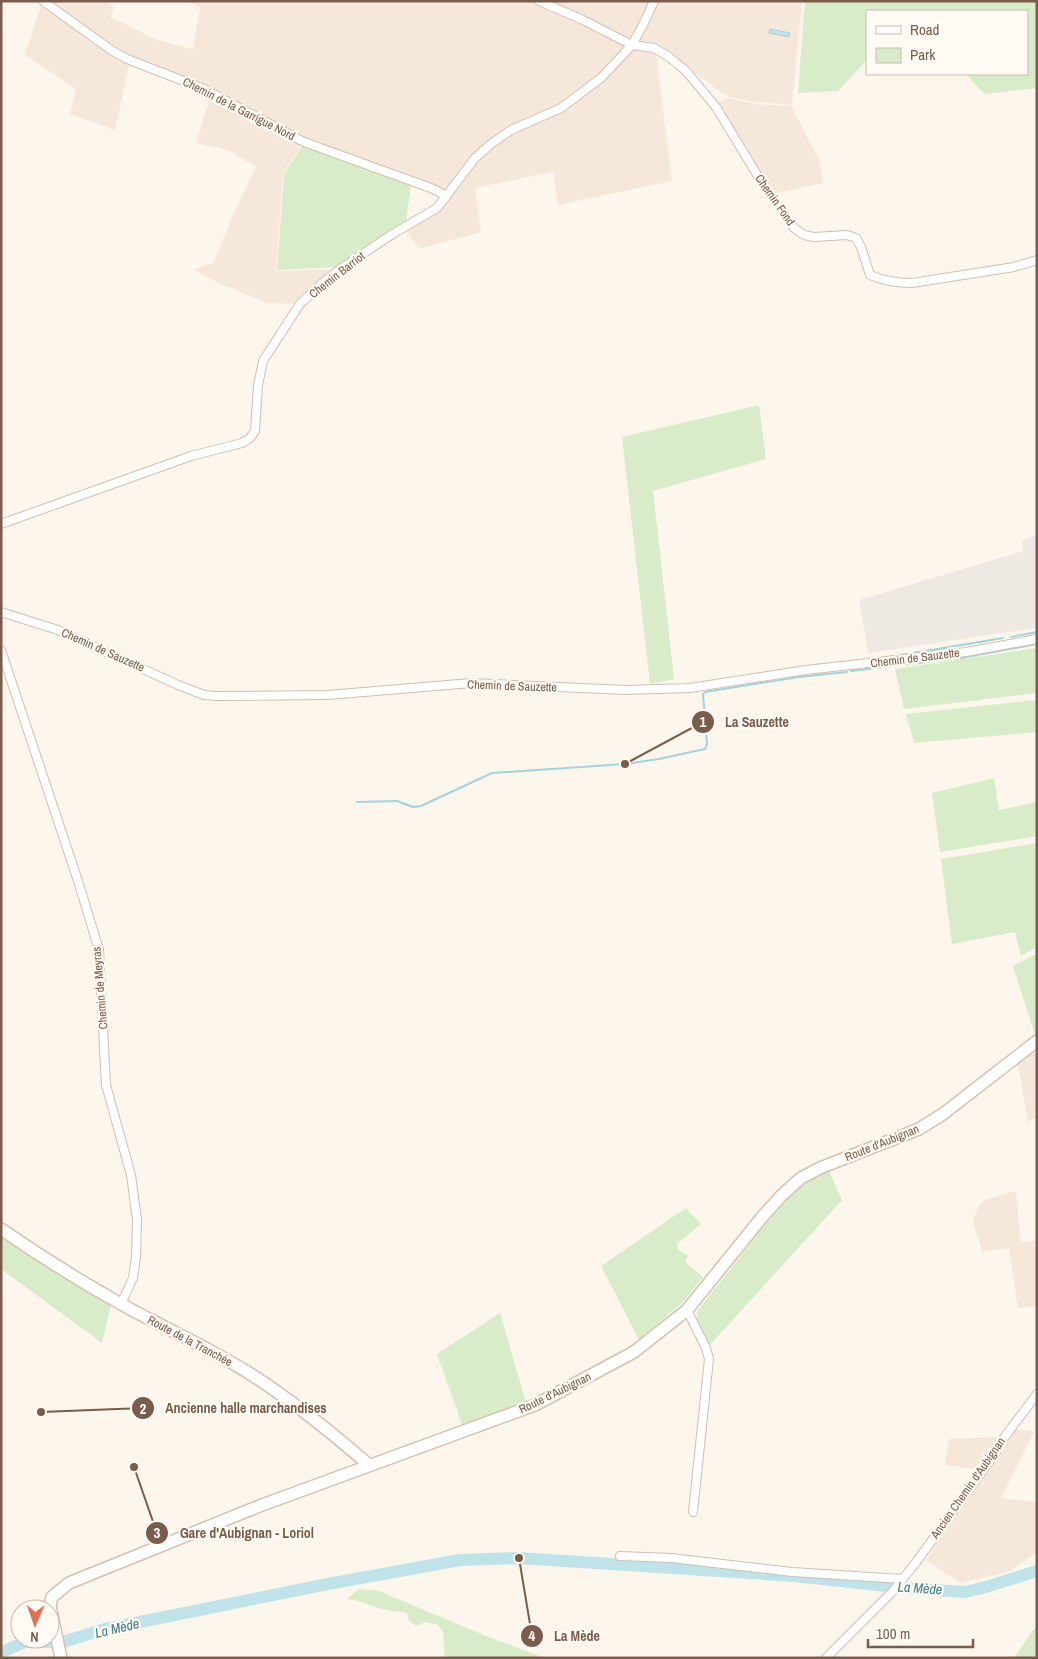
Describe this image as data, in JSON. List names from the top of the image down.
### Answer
{
  "streets": {
    "street": [
      "Chemin de la Garrigue Nord",
      "Chemin Fond",
      "Chemin Barriot",
      "Chemin de Sauzette",
      "Chemin de Meyras",
      "Route d'Aubignan",
      "Route de la Tranchée",
      "Ancien Chemin d'Aubignan"
    ]
  },
  "crossings": [
    ["Chemin de la Garrigue Nord", "Chemin Barriot"],
    ["Chemin Fond", "Chemin Barriot"],
    ["Chemin de Meyras", "Route de la Tranchée"],
    ["Route d'Aubignan", "Route de la Tranchée"]
  ],
  "water": ["La Mède"],
  "places": [
    "La Sauzette",
    "Ancienne halle marchandises",
    "Gare d'Aubignan - Loriol",
    "La Mède"
  ],
  "legend": ["Road", "Park"],
  "scale_bar": "100 m",
  "north": "bottom"
}
